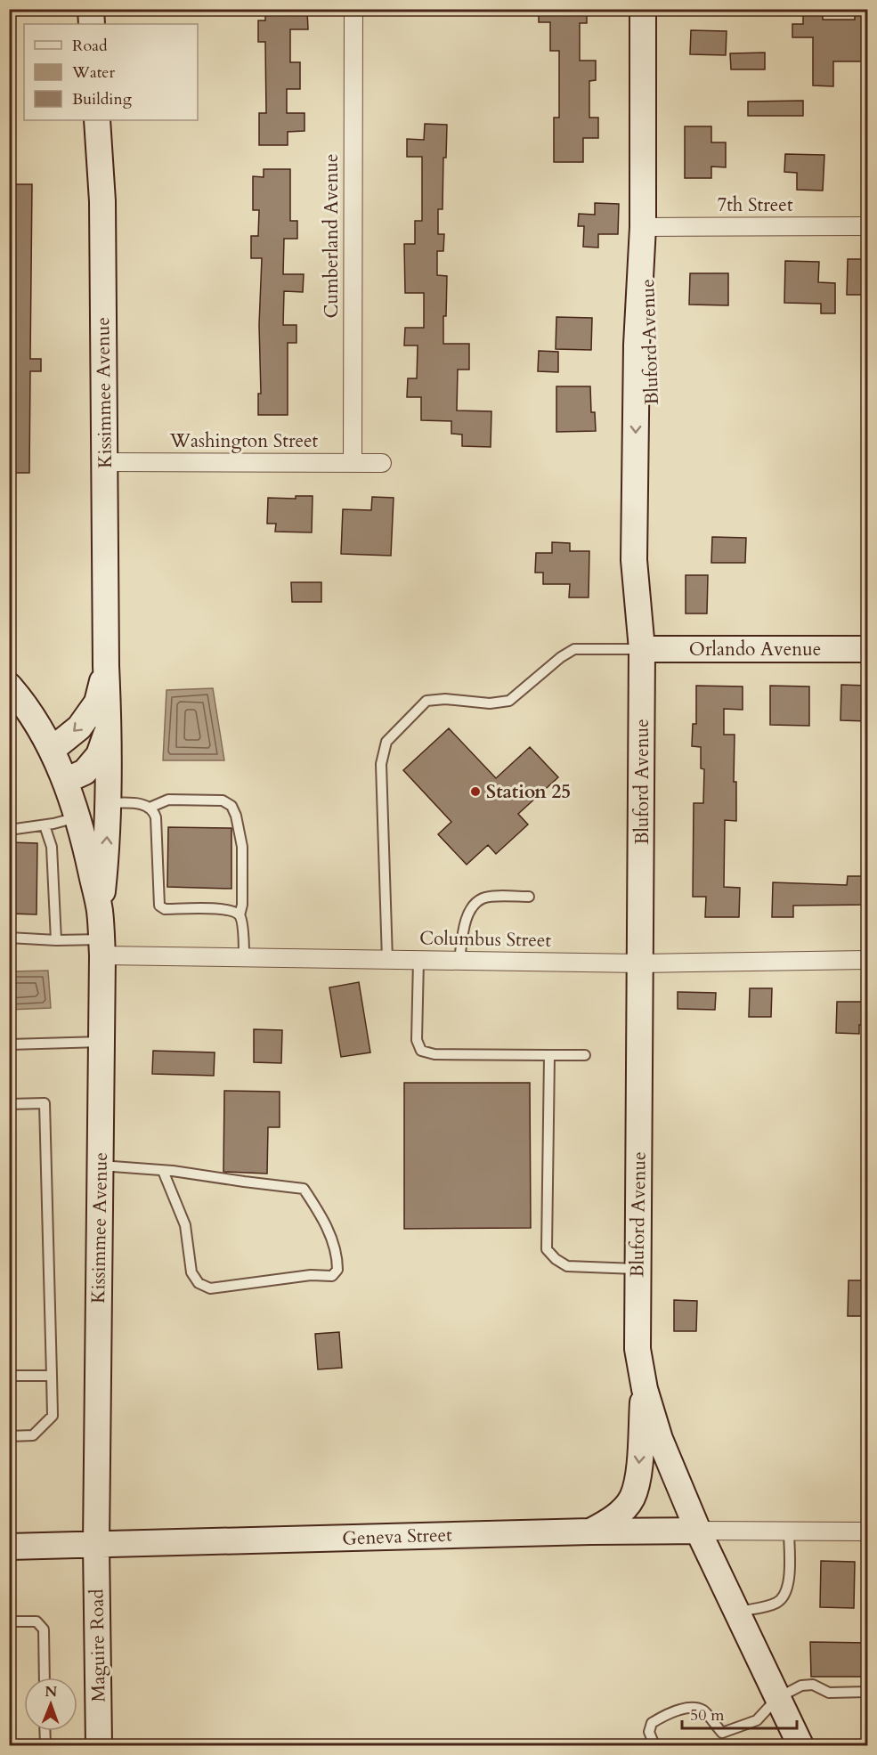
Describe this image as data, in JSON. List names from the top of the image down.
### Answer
{
  "streets": {
    "street": [
      "7th Street",
      "Cumberland Avenue",
      "Bluford Avenue",
      "Kissimmee Avenue",
      "Washington Street",
      "Orlando Avenue",
      "Columbus Street",
      "Geneva Street",
      "Maguire Road"
    ]
  },
  "crossings": [
    ["7th Street", "Bluford Avenue"],
    ["Cumberland Avenue", "Washington Street"],
    ["Bluford Avenue", "Orlando Avenue"],
    ["Bluford Avenue", "Columbus Street"],
    ["Bluford Avenue", "Geneva Street"],
    ["Kissimmee Avenue", "Washington Street"],
    ["Kissimmee Avenue", "Columbus Street"],
    ["Kissimmee Avenue", "Geneva Street"],
    ["Kissimmee Avenue", "Maguire Road"],
    ["Geneva Street", "Maguire Road"]
  ],
  "places": ["Station 25"],
  "legend": ["Road", "Water", "Building"],
  "scale_bar": "50 m",
  "north": "top"
}
